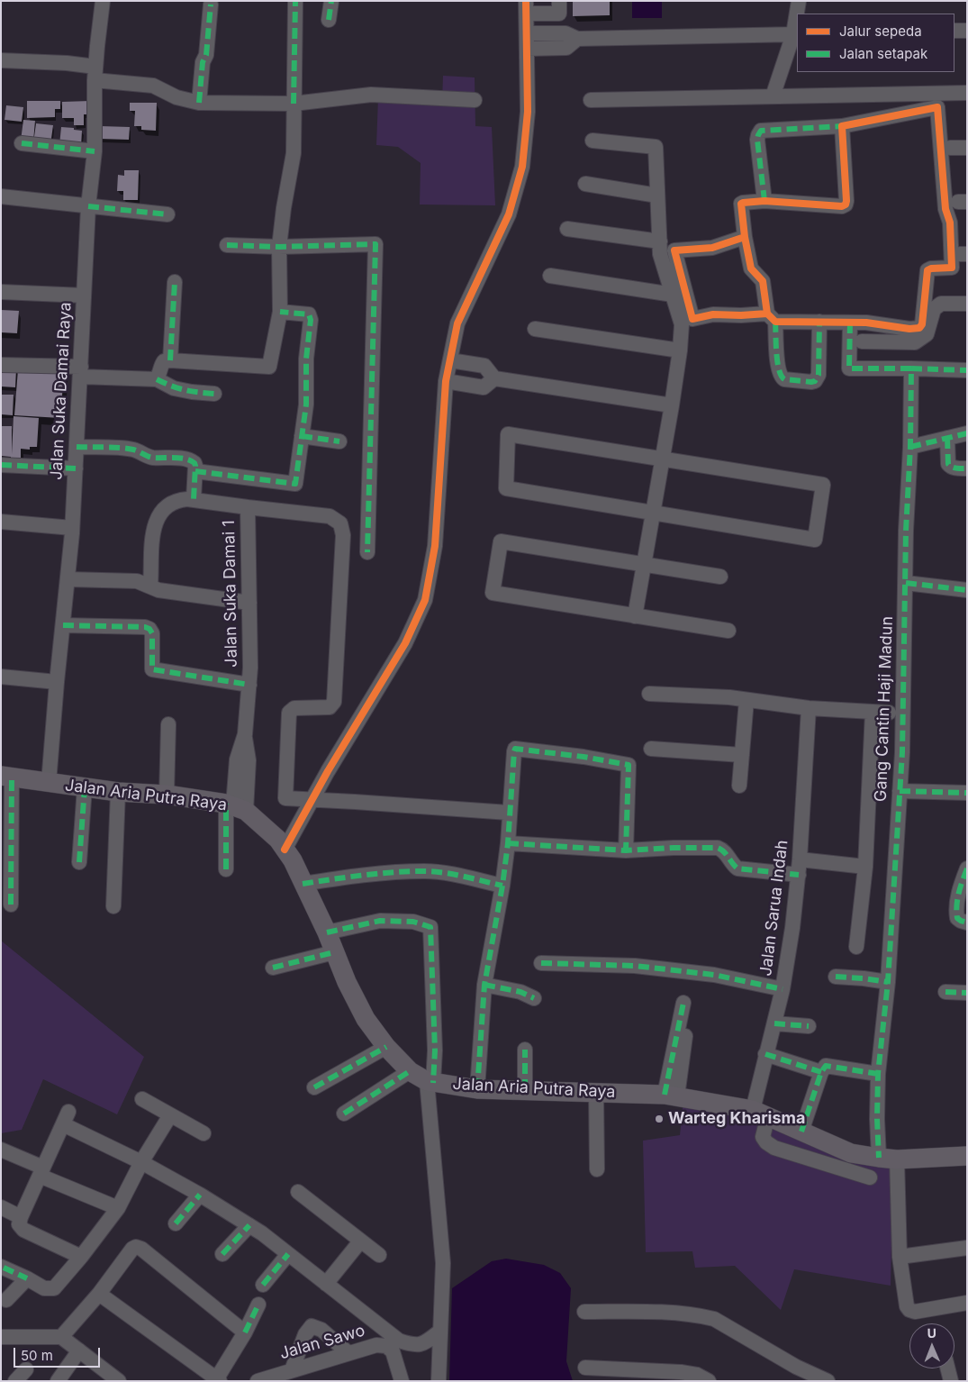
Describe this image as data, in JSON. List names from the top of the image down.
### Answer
{
  "streets": {
    "main road": ["Jalan Aria Putra Raya"],
    "street": [
      "Jalan Suka Damai Raya",
      "Jalan Suka Damai 1",
      "Gang Cantin Haji Madun",
      "Jalan Sarua Indah",
      "Jalan Sawo"
    ]
  },
  "crossings": [
    ["Jalan Suka Damai Raya", "Jalan Aria Putra Raya"],
    ["Jalan Suka Damai 1", "Jalan Aria Putra Raya"],
    ["Gang Cantin Haji Madun", "Jalan Aria Putra Raya"],
    ["Jalan Aria Putra Raya", "Jalan Sarua Indah"]
  ],
  "places": ["Warteg Kharisma"],
  "legend": ["Jalur sepeda", "Jalan setapak"],
  "scale_bar": "50 m",
  "north": "top"
}
